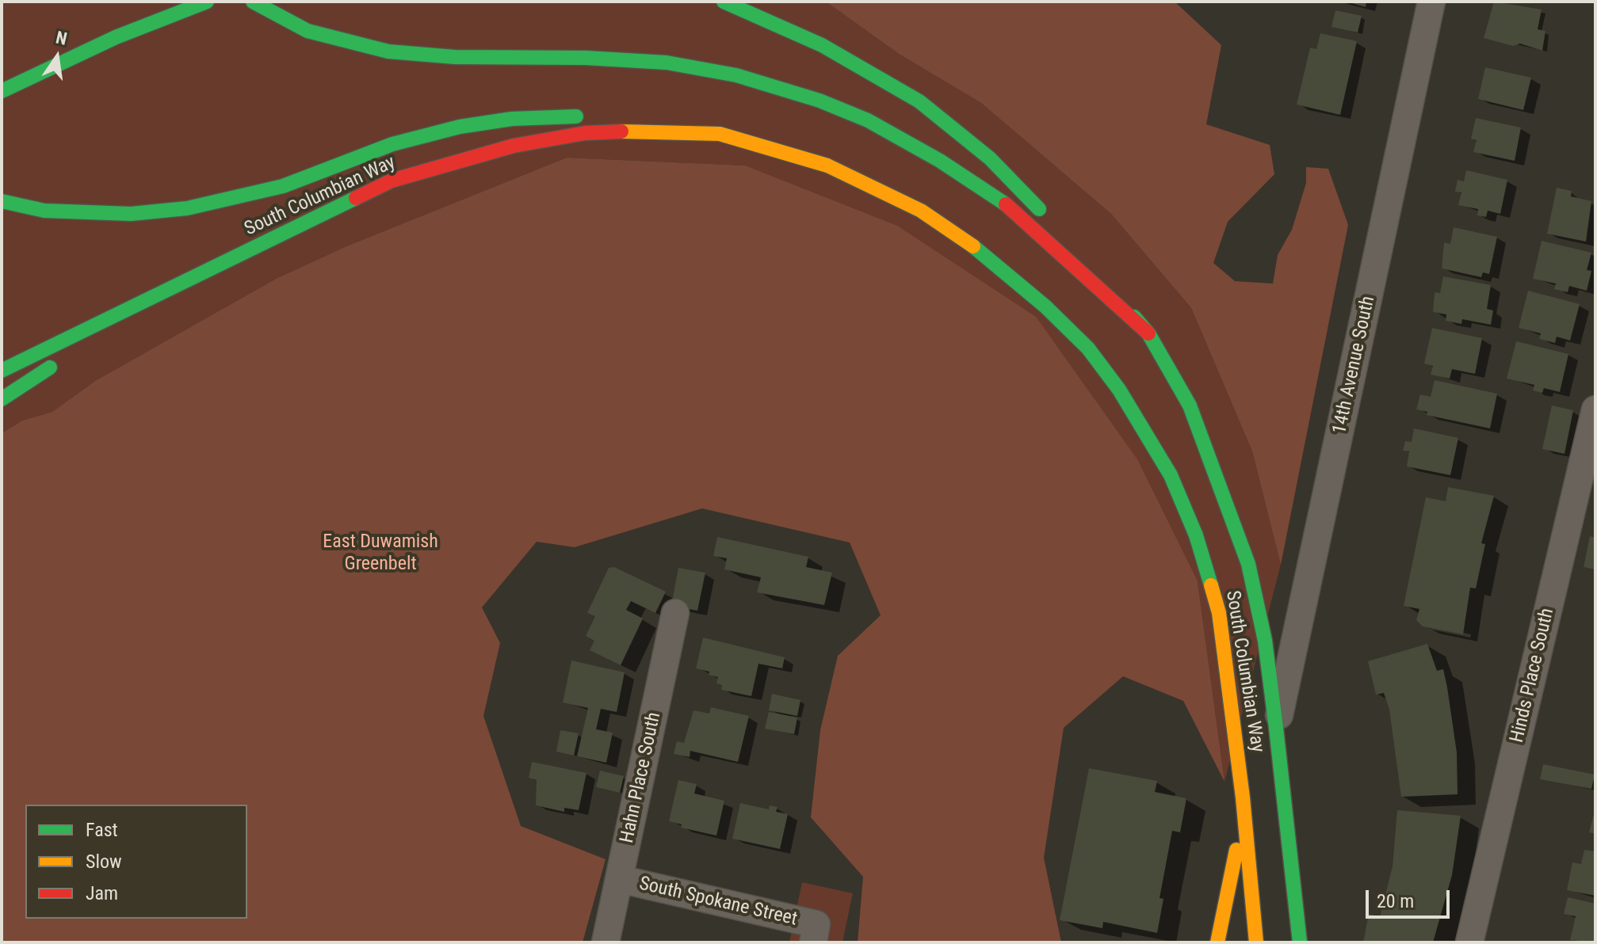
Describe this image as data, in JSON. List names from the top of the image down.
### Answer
{
  "streets": {
    "main road": ["South Columbian Way"],
    "street": [
      "14th Avenue South",
      "Hinds Place South",
      "Hahn Place South",
      "South Spokane Street"
    ]
  },
  "crossings": [
    ["South Columbian Way", "14th Avenue South"],
    ["Hahn Place South", "South Spokane Street"]
  ],
  "parks": ["East Duwamish Greenbelt"],
  "legend": ["Fast", "Slow", "Jam"],
  "scale_bar": "20 m",
  "north": "top"
}
